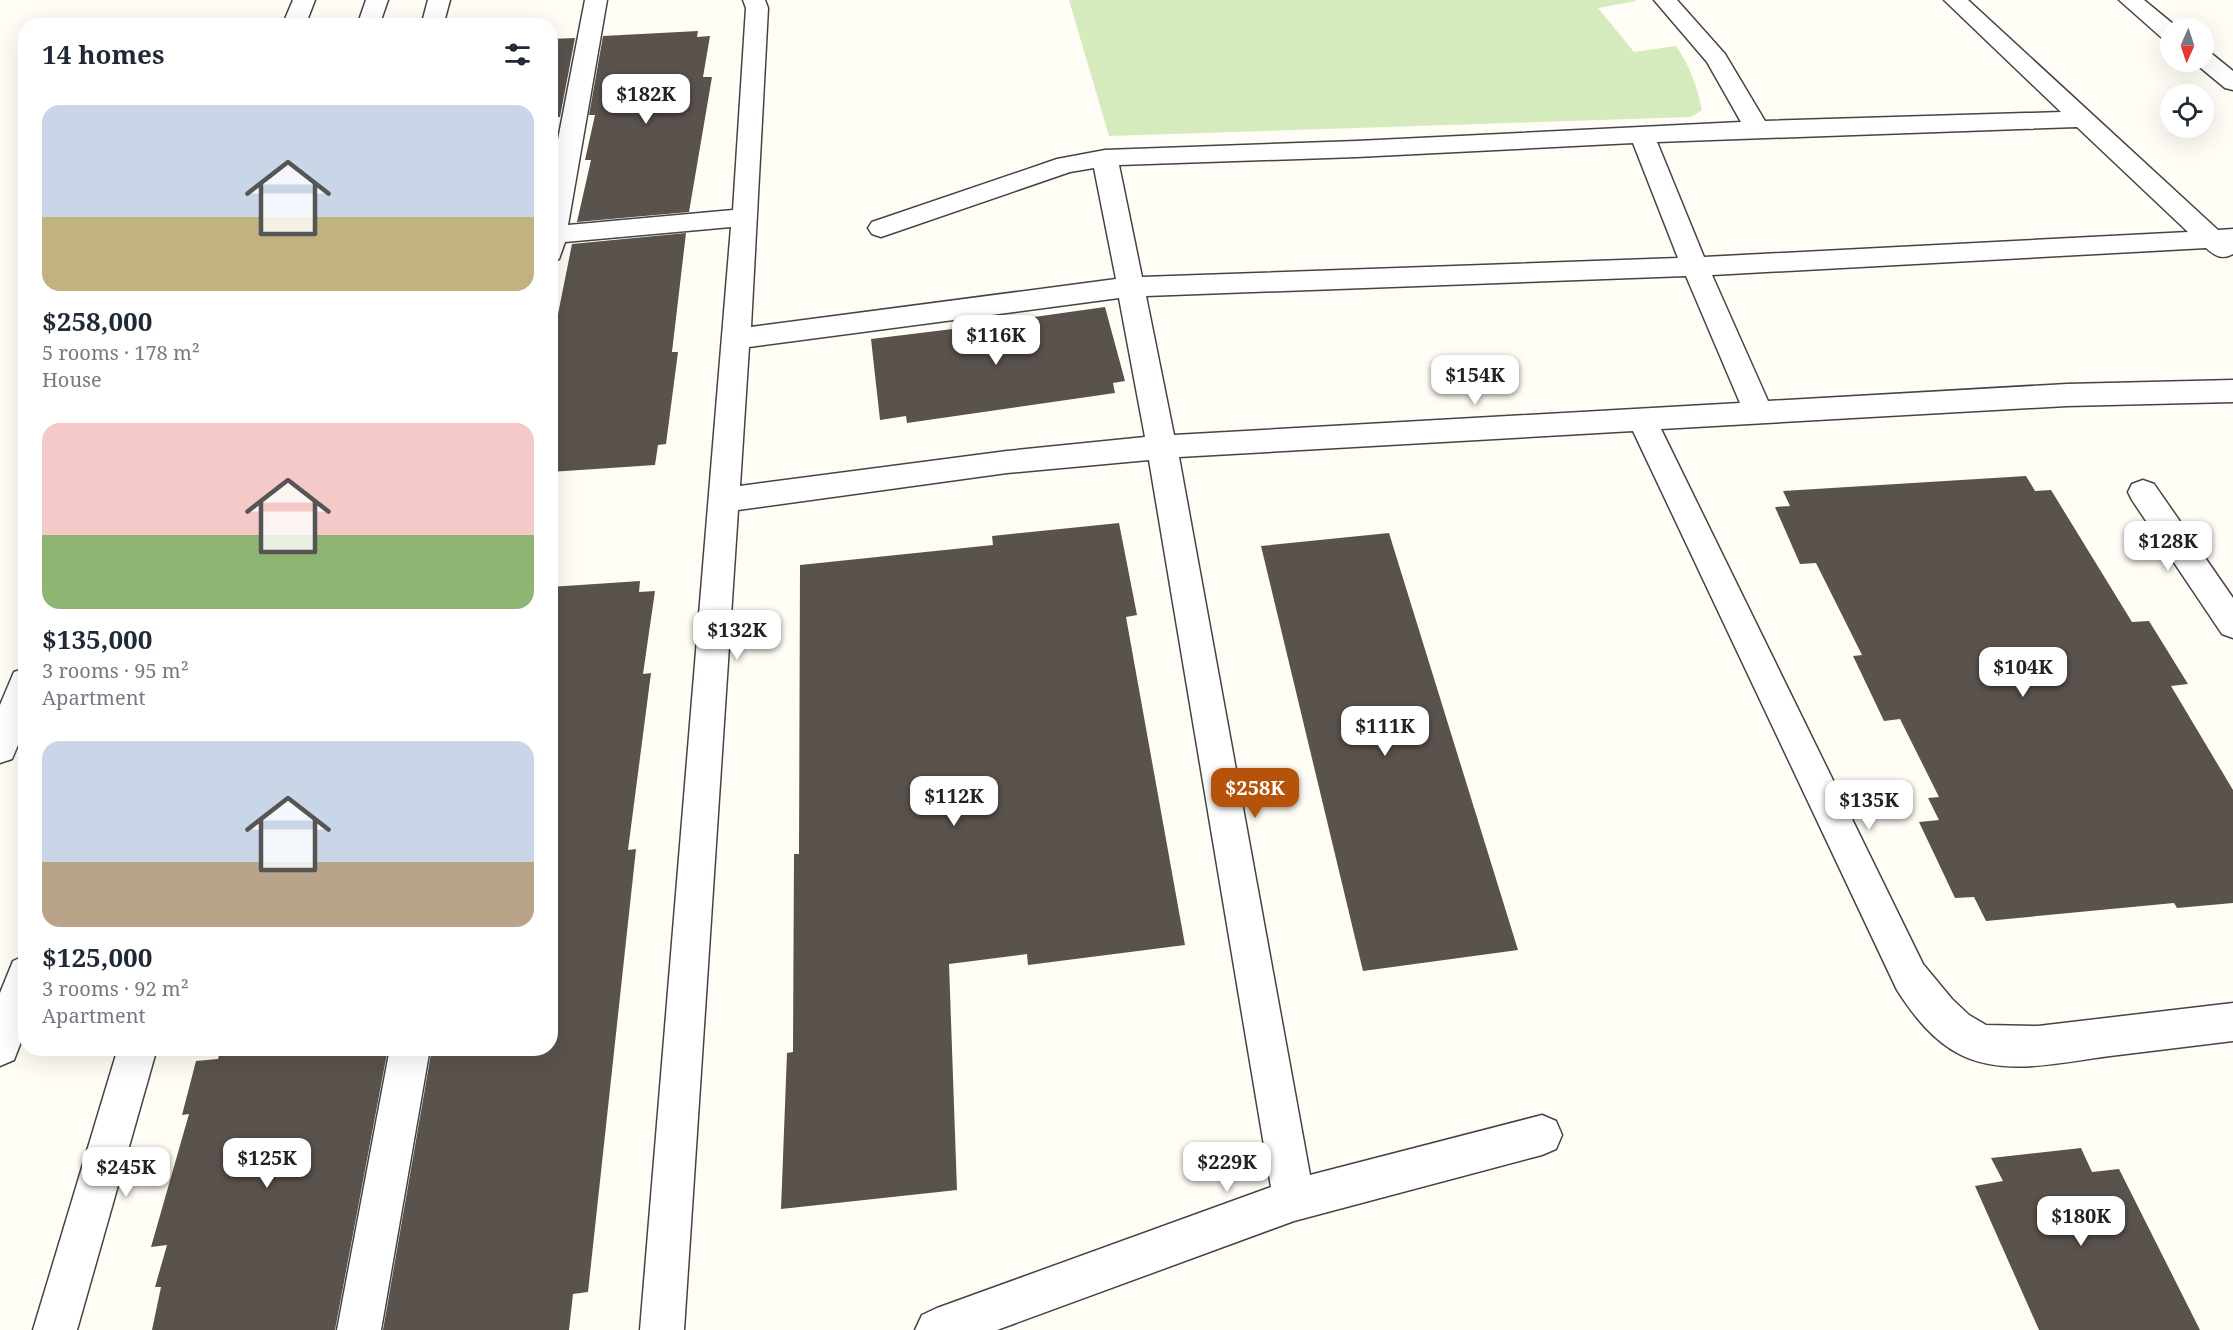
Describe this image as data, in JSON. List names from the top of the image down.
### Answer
{
  "north": "bottom",
  "page": {
    "heading": "14 homes",
    "price": [
      "$182K",
      "$116K",
      "$154K",
      "$128K",
      "$132K",
      "$104K",
      "$111K",
      "$258K",
      "$112K",
      "$135K",
      "$125K",
      "$229K",
      "$245K",
      "$180K"
    ],
    "list": [
      {
        "name": "$258,000",
        "note": "5 rooms · 178 m² · House"
      },
      {
        "name": "$135,000",
        "note": "3 rooms · 95 m² · Apartment"
      },
      {
        "name": "$125,000",
        "note": "3 rooms · 92 m² · Apartment"
      }
    ]
  }
}
